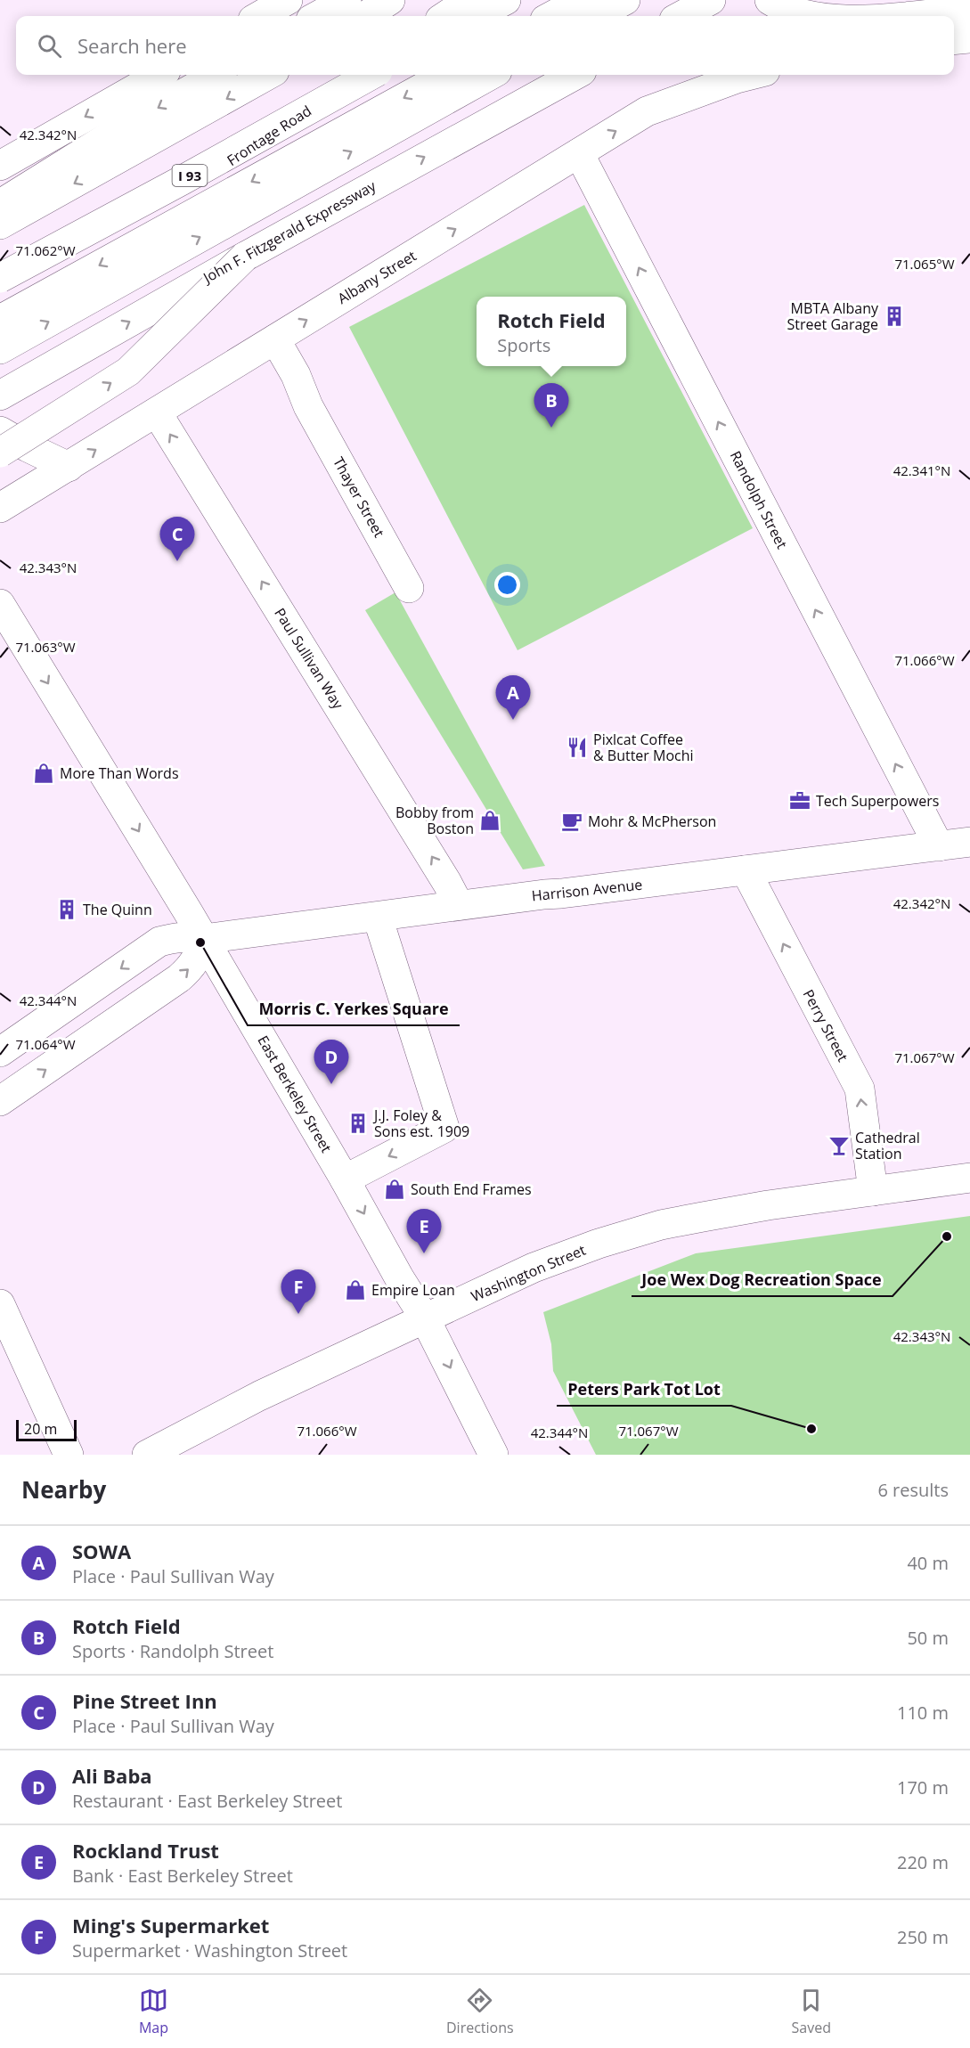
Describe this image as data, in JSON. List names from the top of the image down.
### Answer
{
  "streets": {
    "main road": [
      "Frontage Road",
      "I 93",
      "John F. Fitzgerald Expressway",
      "Albany Street",
      "Thayer Street",
      "Randolph Street",
      "Paul Sullivan Way",
      "Harrison Avenue",
      "Perry Street",
      "East Berkeley Street",
      "Washington Street"
    ]
  },
  "crossings": [
    ["Albany Street", "Thayer Street"],
    ["Albany Street", "Randolph Street"],
    ["Albany Street", "Paul Sullivan Way"],
    ["Randolph Street", "Harrison Avenue"],
    ["Paul Sullivan Way", "Harrison Avenue"],
    ["Harrison Avenue", "Perry Street"],
    ["Harrison Avenue", "East Berkeley Street"],
    ["Perry Street", "Washington Street"],
    ["East Berkeley Street", "Washington Street"]
  ],
  "one_way": [
    "Randolph Street",
    "Paul Sullivan Way",
    "Perry Street",
    "East Berkeley Street"
  ],
  "places": {
    "building": ["MBTA Albany Street Garage", "The Quinn", "J.J. Foley & Sons est. 1909"],
    "restaurant": ["Pixlcat Coffee & Butter Mochi"],
    "shop": [
      "More Than Words",
      "Bobby from Boston",
      "South End Frames",
      "Empire Loan"
    ],
    "office": ["Tech Superpowers"],
    "cafe": ["Mohr & McPherson"],
    "other": ["Morris C. Yerkes Square", "Joe Wex Dog Recreation Space", "Peters Park Tot Lot"],
    "bar": ["Cathedral Station"]
  },
  "scale_bar": "20 m",
  "page": {
    "search": "Search here",
    "popup": ["Rotch Field", "Sports"],
    "pins": [
      "B",
      "C",
      "A",
      "D",
      "E",
      "F"
    ],
    "scale": "20 m",
    "heading": ["Nearby", "6 results"],
    "list": [
      {
        "mark": "A",
        "name": "SOWA",
        "note": "Place · Paul Sullivan Way",
        "value": "40 m"
      },
      {
        "mark": "B",
        "name": "Rotch Field",
        "note": "Sports · Randolph Street",
        "value": "50 m"
      },
      {
        "mark": "C",
        "name": "Pine Street Inn",
        "note": "Place · Paul Sullivan Way",
        "value": "110 m"
      },
      {
        "mark": "D",
        "name": "Ali Baba",
        "note": "Restaurant · East Berkeley Street",
        "value": "170 m"
      },
      {
        "mark": "E",
        "name": "Rockland Trust",
        "note": "Bank · East Berkeley Street",
        "value": "220 m"
      },
      {
        "mark": "F",
        "name": "Ming's Supermarket",
        "note": "Supermarket · Washington Street",
        "value": "250 m"
      }
    ],
    "nav": ["Map", "Directions", "Saved"]
  },
  "coordinates": [
    "42.342°N",
    "71.062°W",
    "71.065°W",
    "42.341°N",
    "42.343°N",
    "71.063°W",
    "71.066°W",
    "42.344°N",
    "71.064°W",
    "71.067°W"
  ]
}
